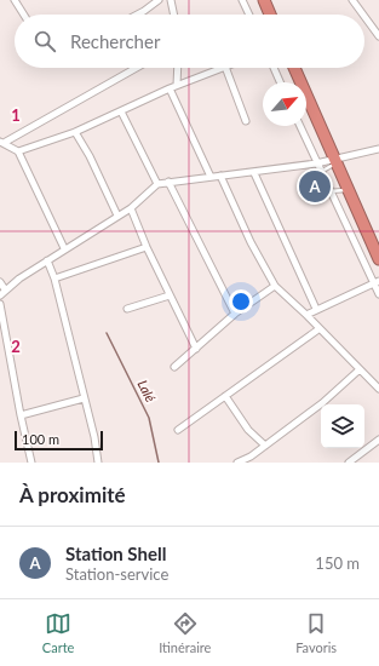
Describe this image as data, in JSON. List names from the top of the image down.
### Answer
{
  "water": ["Lalé"],
  "scale_bar": "100 m",
  "north": "top right",
  "page": {
    "search": "Rechercher",
    "pins": "A",
    "scale": "100 m",
    "heading": "À proximité",
    "list": [
      {
        "mark": "A",
        "name": "Station Shell",
        "note": "Station-service",
        "value": "150 m"
      }
    ],
    "nav": ["Carte", "Itinéraire", "Favoris"]
  },
  "grid": {
    "rows": ["1", "2"]
  }
}
